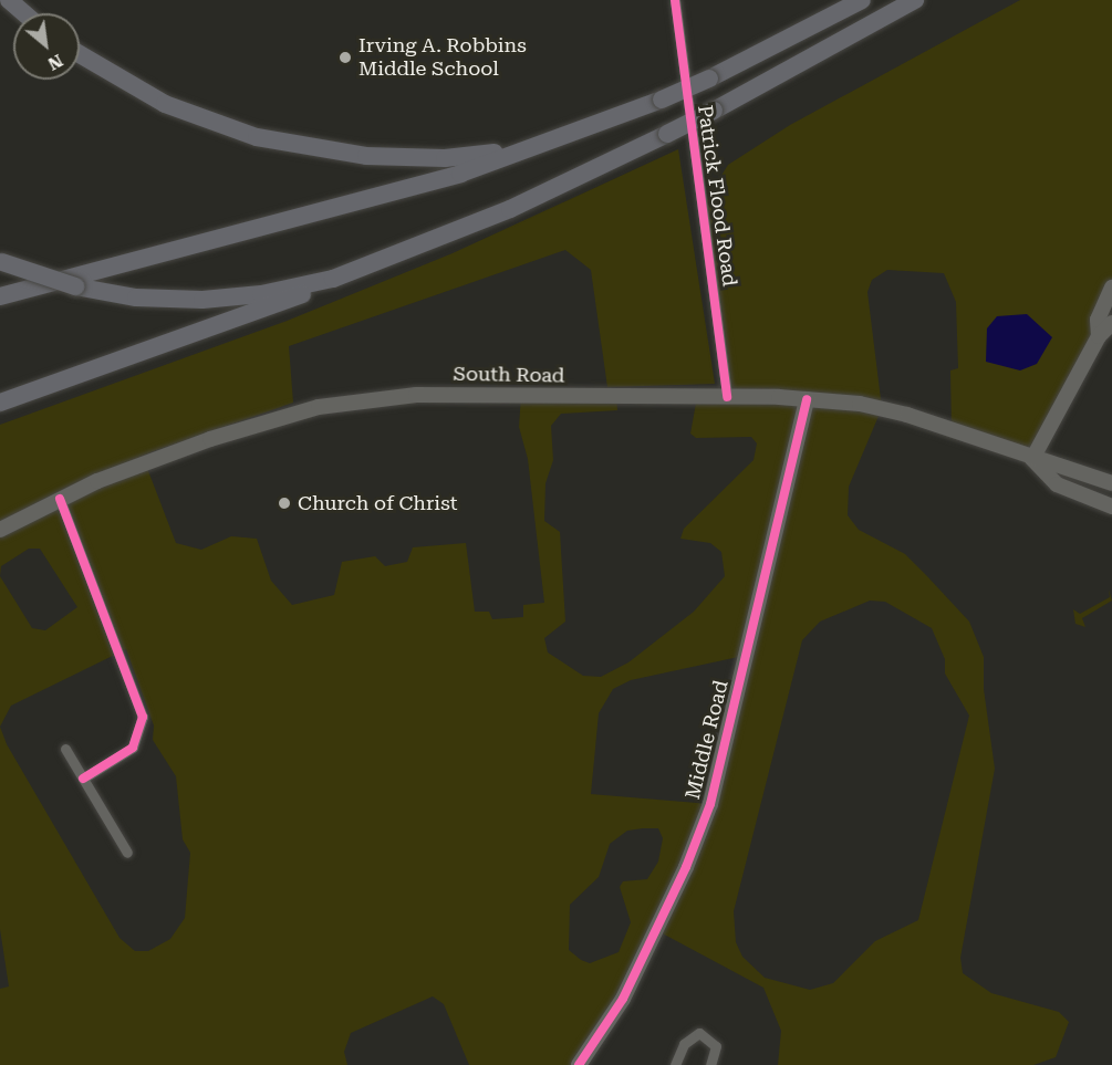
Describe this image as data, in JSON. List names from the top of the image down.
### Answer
{
  "streets": {
    "main road": ["South Road", "Middle Road"],
    "street": ["Patrick Flood Road"]
  },
  "crossings": [
    ["Patrick Flood Road", "South Road"],
    ["South Road", "Middle Road"]
  ],
  "places": ["Irving A. Robbins Middle School", "Church of Christ"],
  "north": "bottom right"
}
